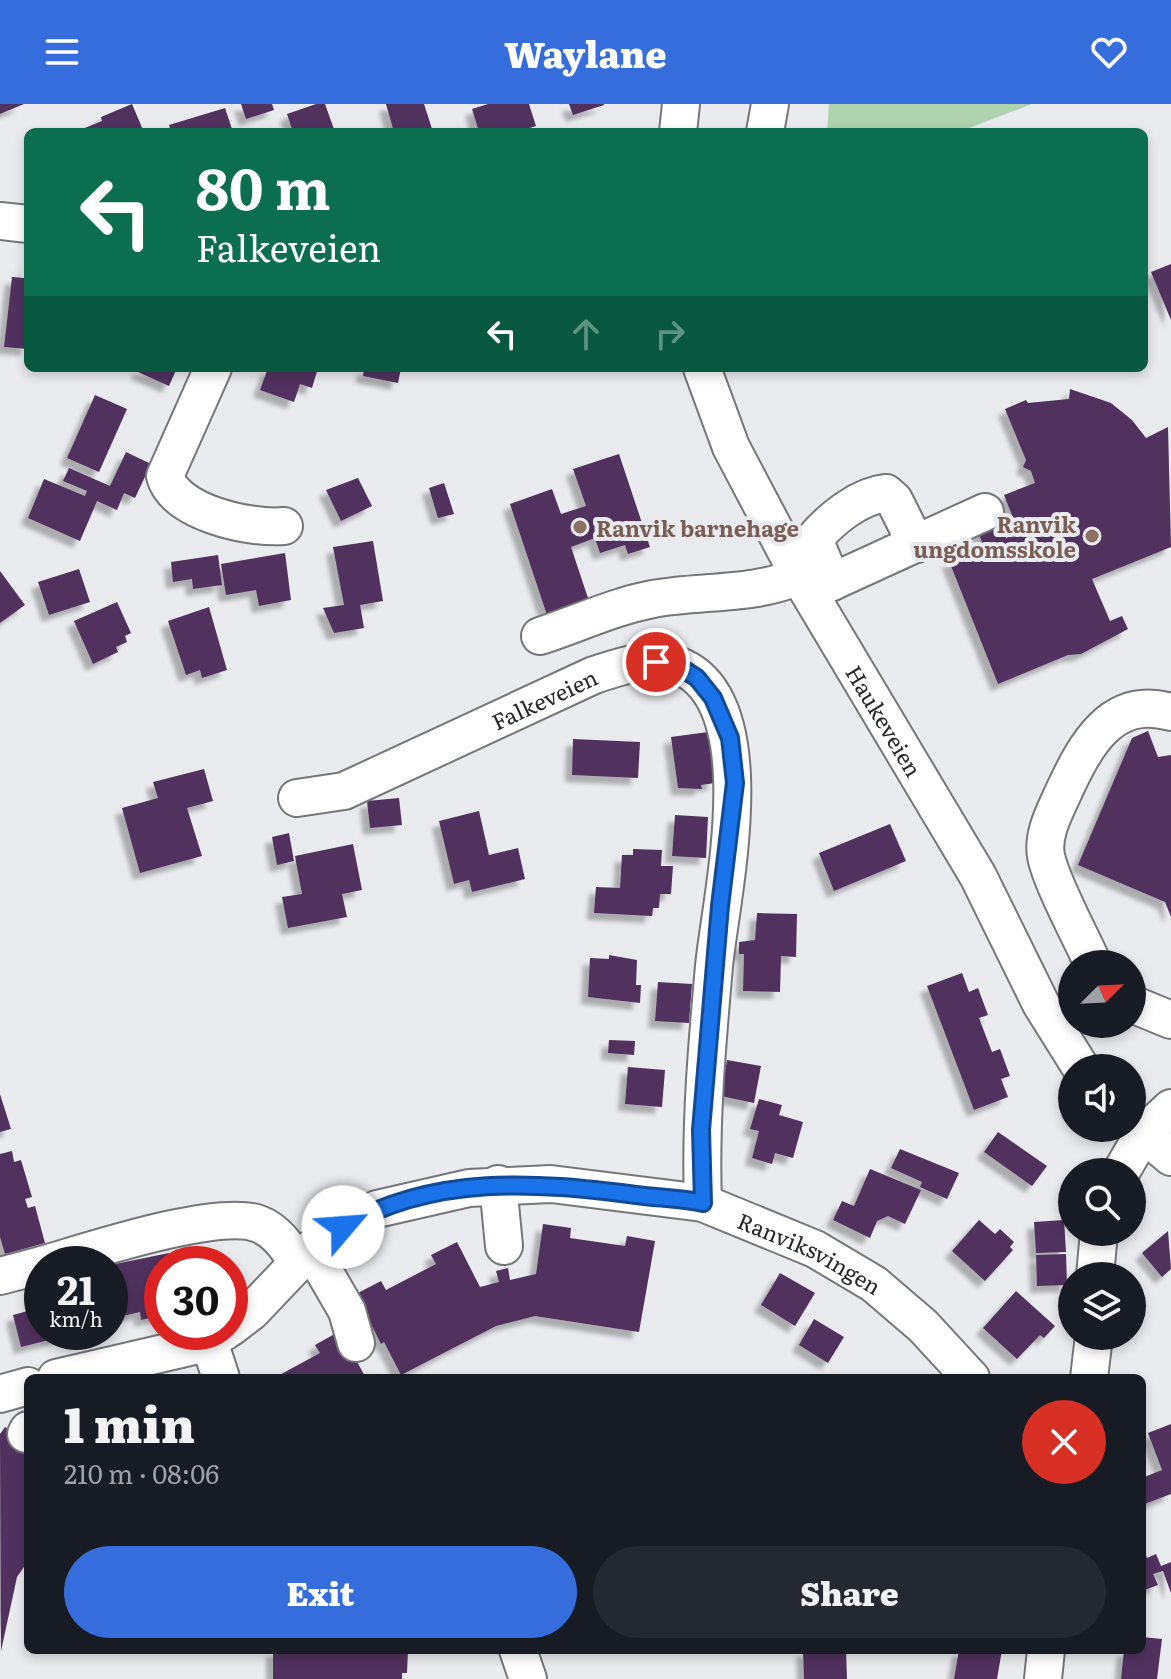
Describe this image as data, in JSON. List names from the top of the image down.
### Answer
{
  "streets": {
    "street": ["Falkeveien", "Haukeveien", "Ranviksvingen"]
  },
  "crossings": [
    ["Falkeveien", "Ranviksvingen"]
  ],
  "places": ["Ranvik barnehage", "Ranvik ungdomsskole"],
  "north": "top right",
  "page": {
    "header": "Waylane",
    "turn": ["80 m", "Falkeveien"],
    "speed": "21 km/h",
    "limit": "30",
    "heading": ["1 min", "210 m · 08:06"],
    "buttons": ["Exit", "Share"]
  }
}
